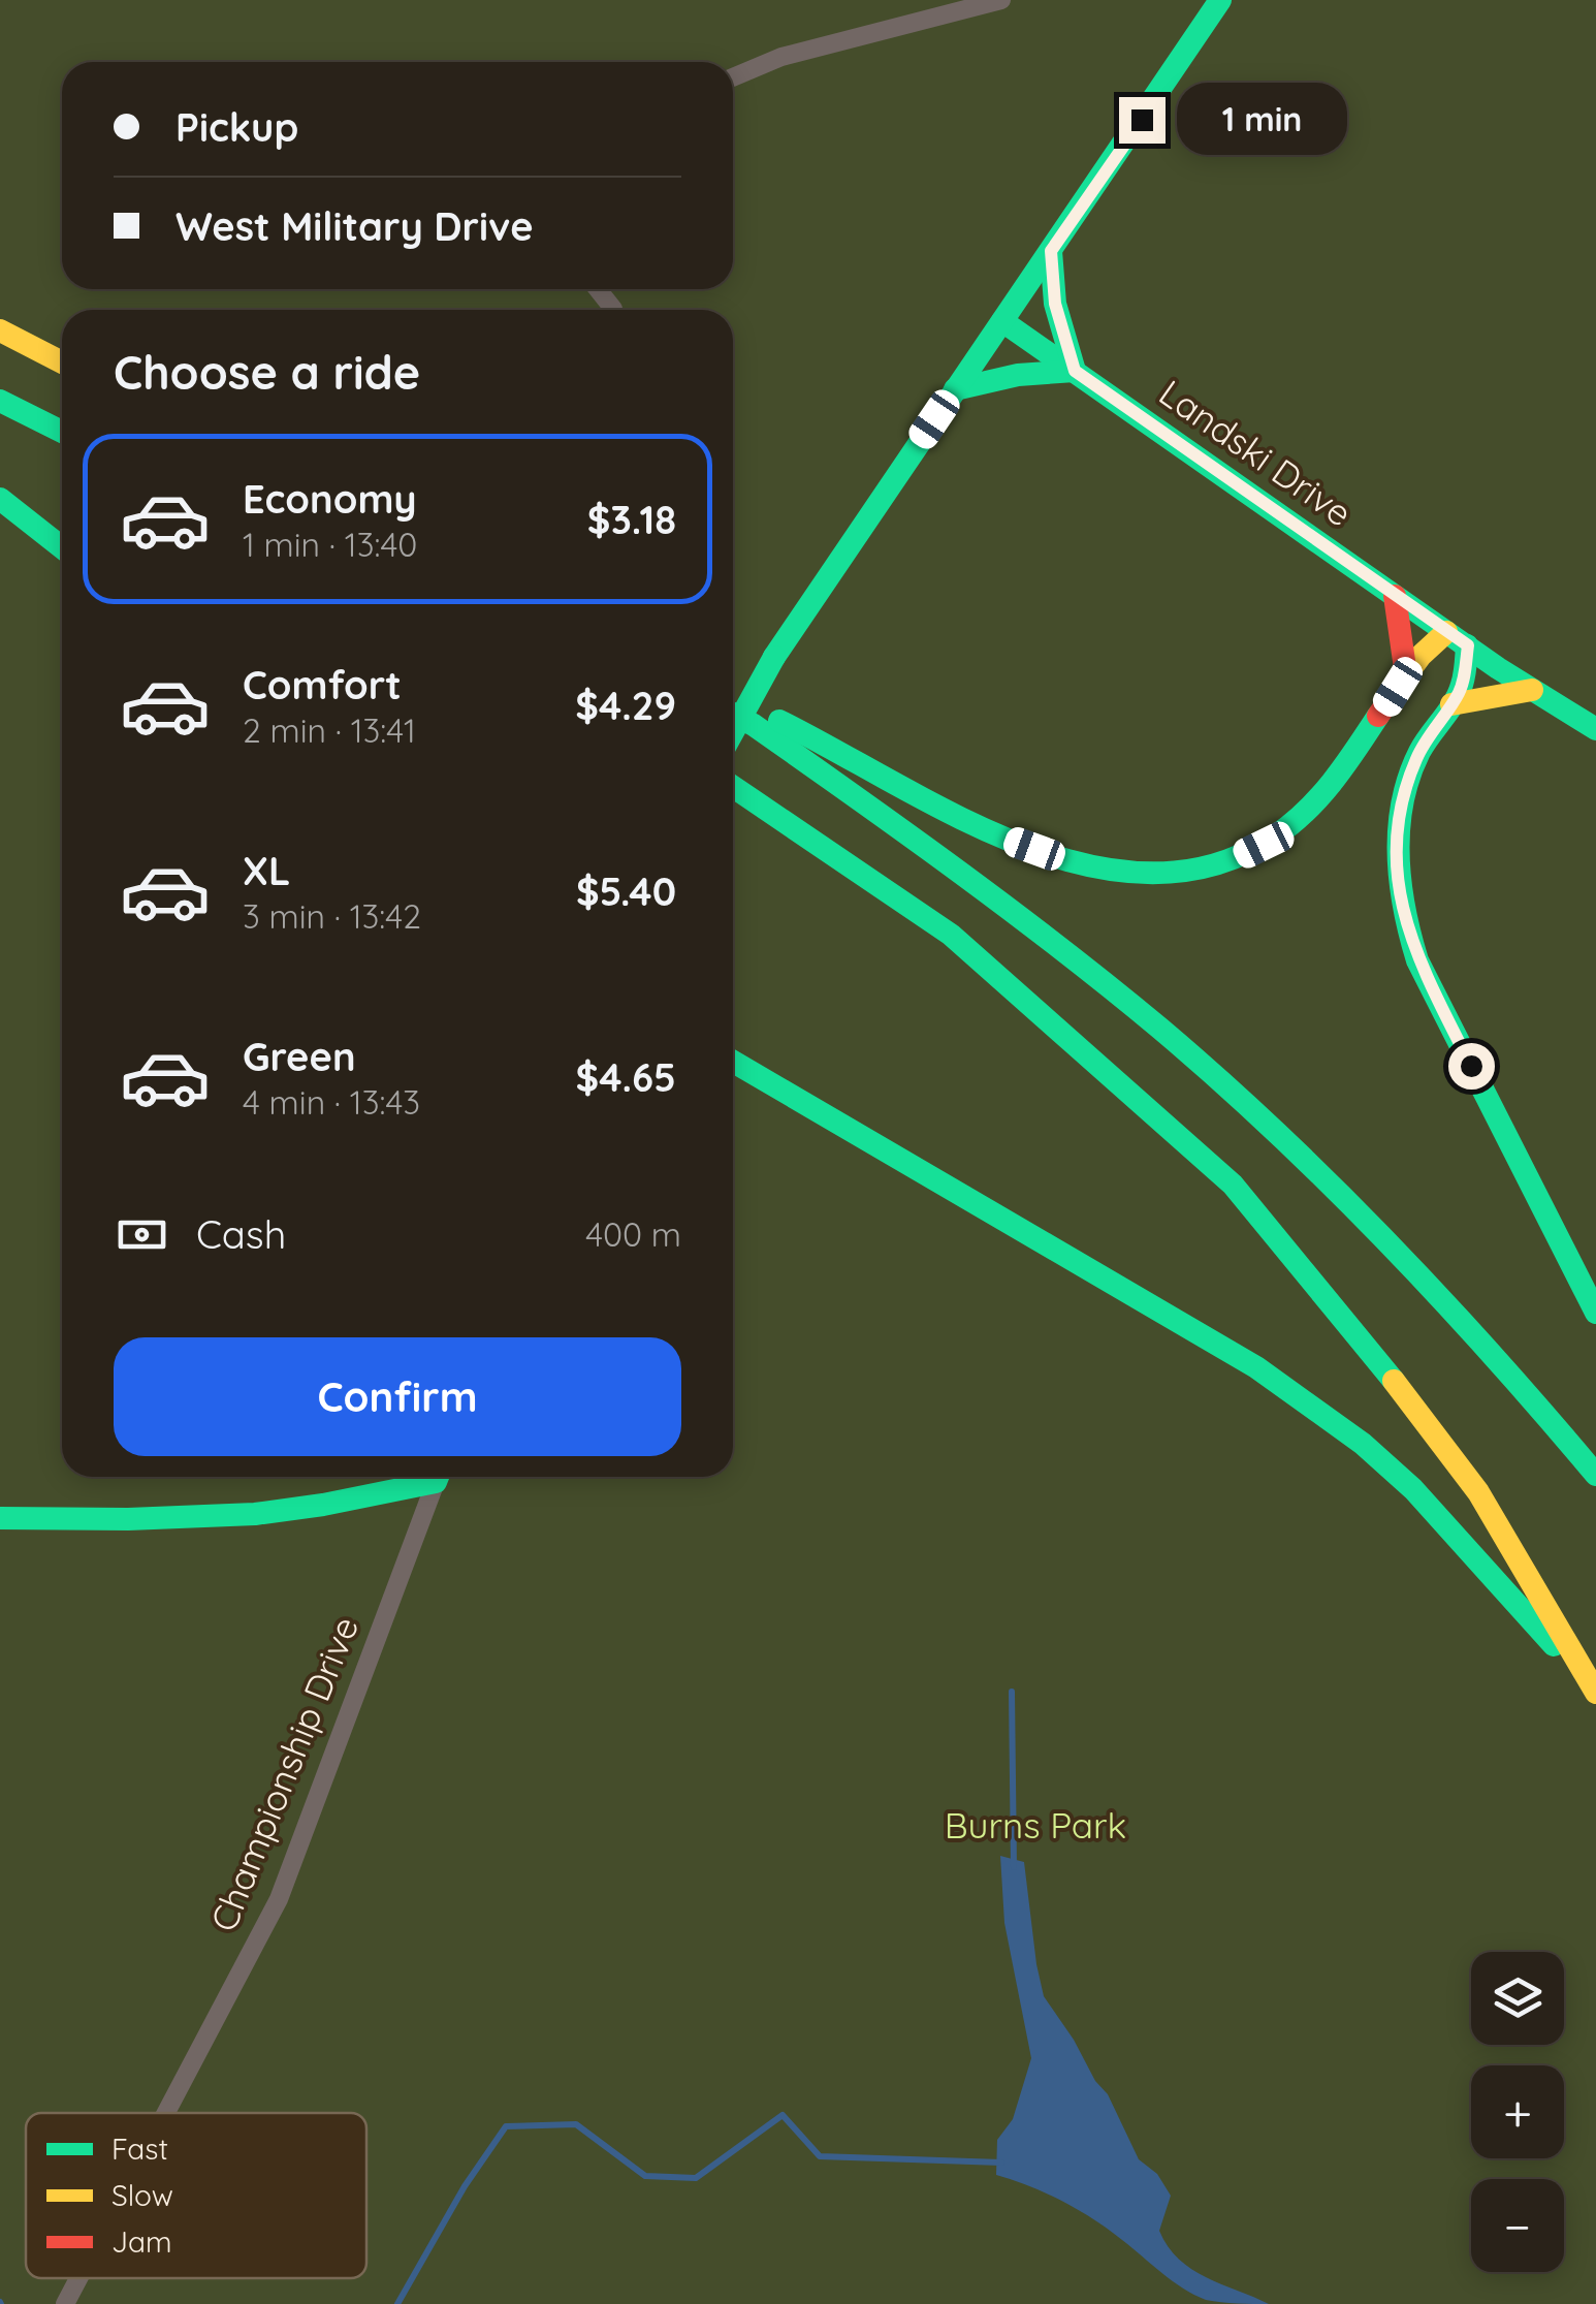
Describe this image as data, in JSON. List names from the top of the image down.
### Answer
{
  "streets": {
    "main road": ["Landski Drive"],
    "street": ["Championship Drive"]
  },
  "parks": ["Burns Park"],
  "legend": ["Fast", "Slow", "Jam"],
  "page": {
    "banner": ["Pickup", "West Military Drive"],
    "bubble": "1 min",
    "heading": "Choose a ride",
    "list": [
      {
        "name": "Economy",
        "note": "1 min · 13:40",
        "value": "$3.18"
      },
      {
        "name": "Comfort",
        "note": "2 min · 13:41",
        "value": "$4.29"
      },
      {
        "name": "XL",
        "note": "3 min · 13:42",
        "value": "$5.40"
      },
      {
        "name": "Green",
        "note": "4 min · 13:43",
        "value": "$4.65"
      }
    ],
    "pay": ["Cash", "400 m"],
    "buttons": "Confirm",
    "map_buttons": ["+", "−"]
  }
}
